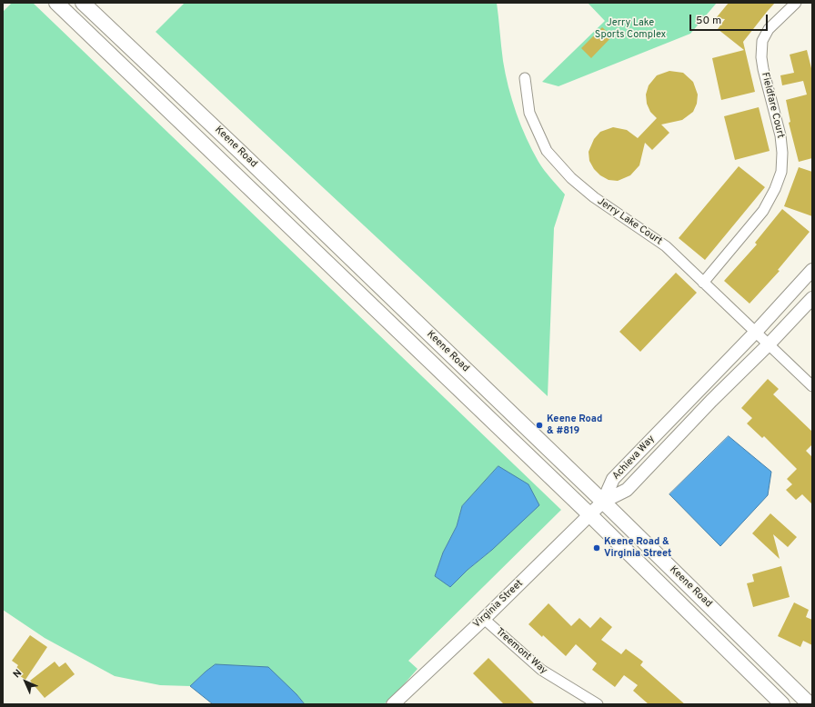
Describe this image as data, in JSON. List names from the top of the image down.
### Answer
{
  "streets": {
    "main road": ["Keene Road"],
    "street": [
      "Fieldfare Court",
      "Jerry Lake Court",
      "Achieva Way",
      "Virginia Street",
      "Treemont Way"
    ]
  },
  "crossings": [
    ["Fieldfare Court", "Jerry Lake Court"],
    ["Keene Road", "Achieva Way"],
    ["Keene Road", "Virginia Street"],
    ["Jerry Lake Court", "Achieva Way"],
    ["Achieva Way", "Virginia Street"],
    ["Virginia Street", "Treemont Way"]
  ],
  "parks": ["Jerry Lake Sports Complex"],
  "places": ["Keene Road & #819", "Keene Road & Virginia Street"],
  "scale_bar": "50 m",
  "north": "top left"
}
